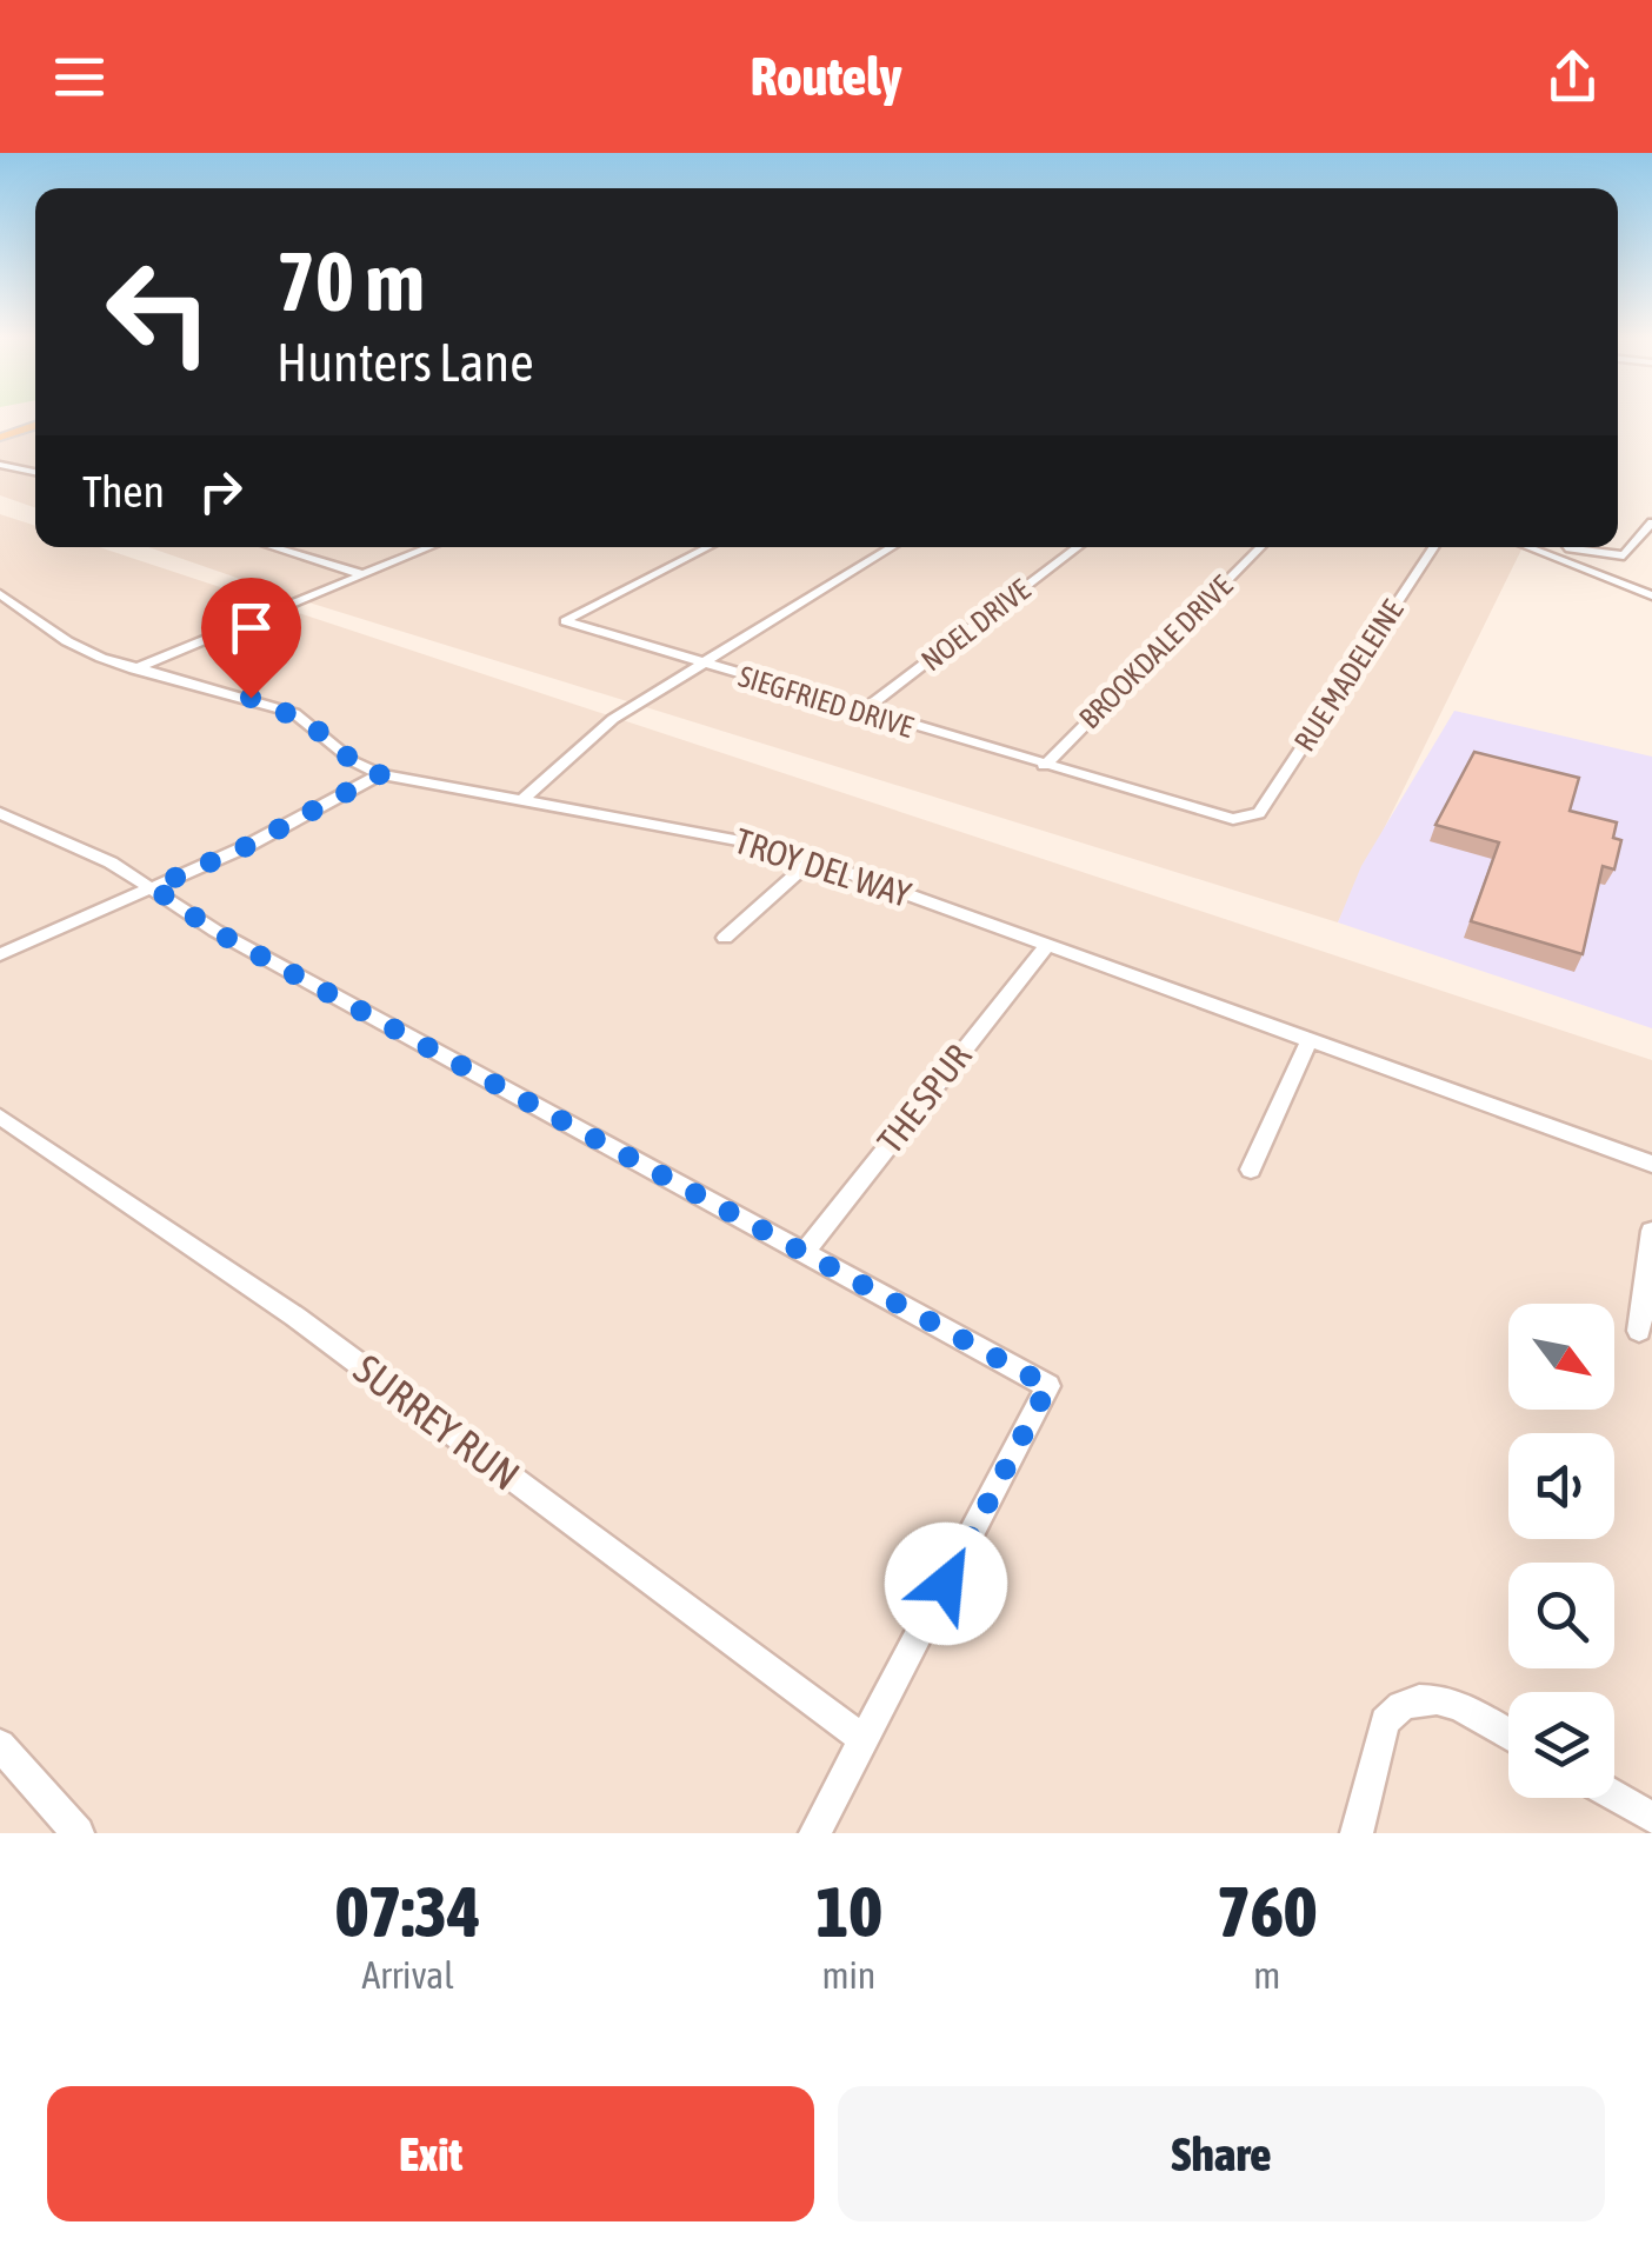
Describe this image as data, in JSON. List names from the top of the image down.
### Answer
{
  "streets": {
    "street": [
      "NOEL DRIVE",
      "BROOKDALE DRIVE",
      "RUE MADELEINE",
      "SIEGFRIED DRIVE",
      "TROY DEL WAY",
      "THE SPUR",
      "SURREY RUN"
    ]
  },
  "crossings": [
    ["NOEL DRIVE", "SIEGFRIED DRIVE"],
    ["BROOKDALE DRIVE", "SIEGFRIED DRIVE"],
    ["RUE MADELEINE", "SIEGFRIED DRIVE"],
    ["TROY DEL WAY", "THE SPUR"]
  ],
  "north": "bottom right",
  "page": {
    "header": "Routely",
    "turn": ["70 m", "Hunters Lane"],
    "then": "Then",
    "eta": [
      "07:34",
      "Arrival",
      "10",
      "min",
      "760",
      "m"
    ],
    "buttons": ["Exit", "Share"]
  }
}
